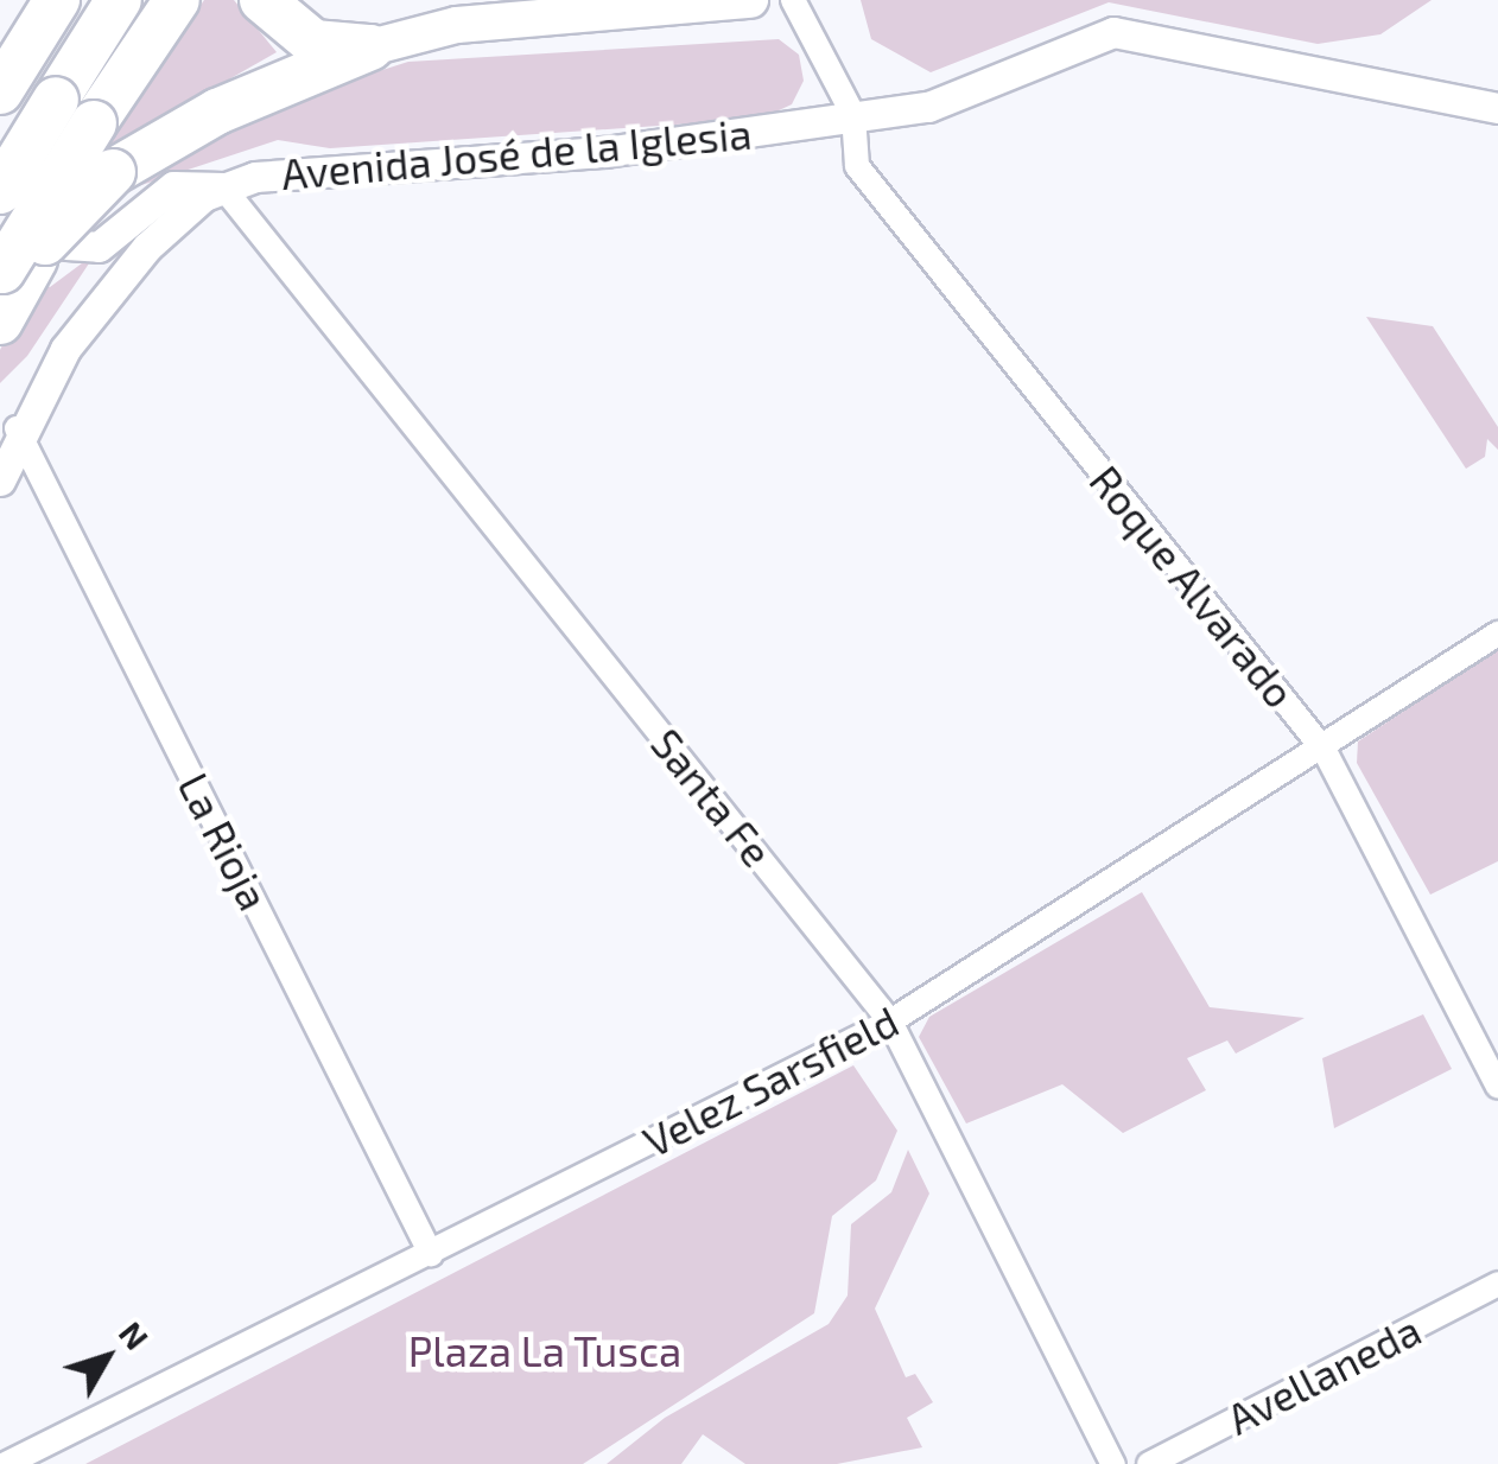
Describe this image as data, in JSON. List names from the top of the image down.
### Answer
{
  "streets": {
    "street": [
      "Avenida José de la Iglesia",
      "Roque Alvarado",
      "Santa Fe",
      "La Rioja",
      "Velez Sarsfield",
      "Avellaneda"
    ]
  },
  "crossings": [
    ["Avenida José de la Iglesia", "Roque Alvarado"],
    ["Avenida José de la Iglesia", "Santa Fe"],
    ["Roque Alvarado", "Velez Sarsfield"],
    ["Santa Fe", "Velez Sarsfield"],
    ["La Rioja", "Velez Sarsfield"]
  ],
  "parks": ["Plaza La Tusca"],
  "north": "top right"
}
